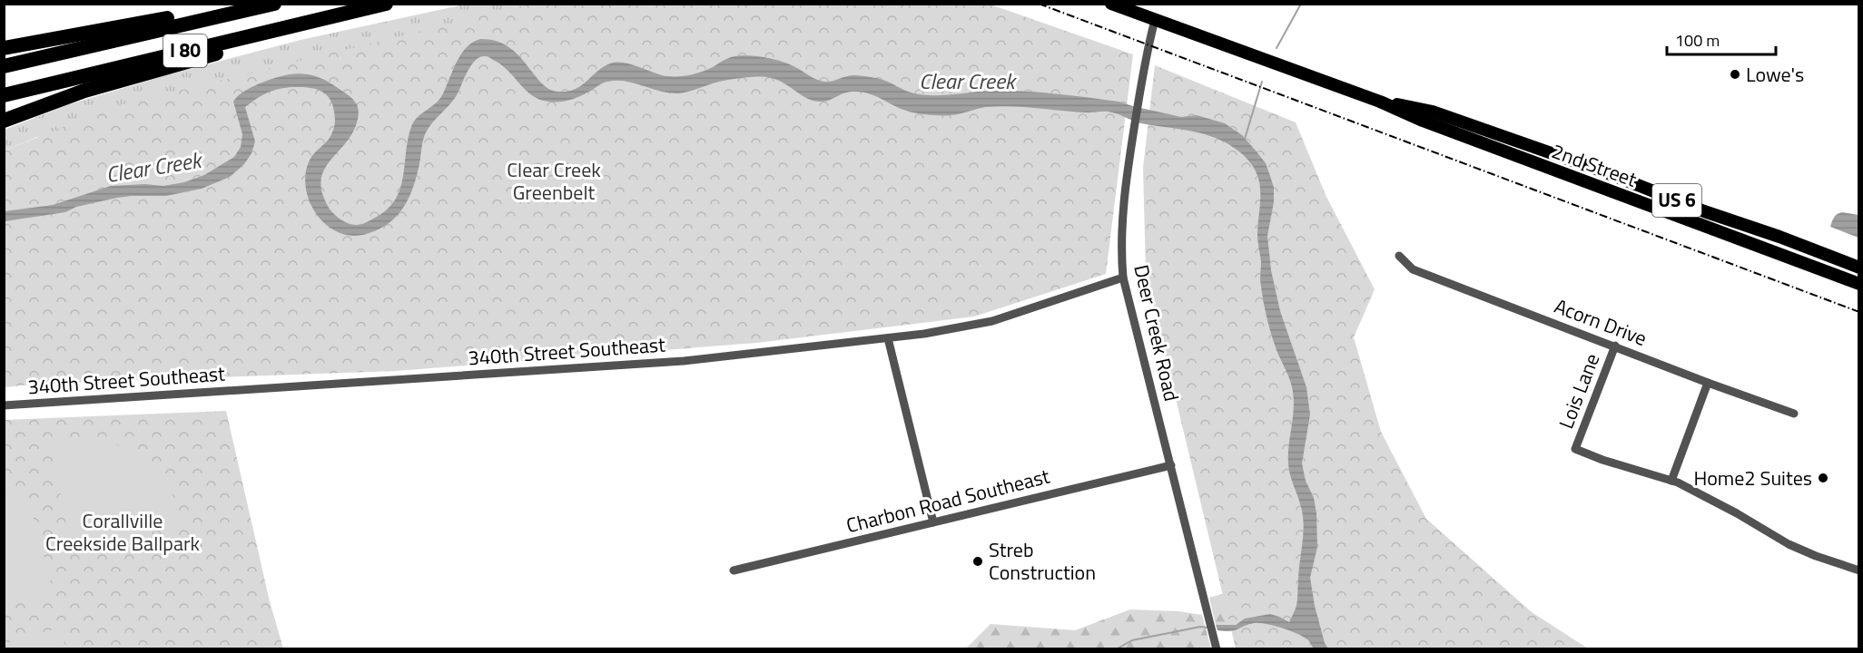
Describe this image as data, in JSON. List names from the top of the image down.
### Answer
{
  "streets": {
    "highway": ["I 80"],
    "main road": ["2nd Street", "US 6"],
    "street": [
      "Acorn Drive",
      "Deer Creek Road",
      "340th Street Southeast",
      "Lois Lane",
      "Charbon Road Southeast"
    ]
  },
  "crossings": [
    ["2nd Street", "Deer Creek Road"],
    ["Acorn Drive", "Lois Lane"],
    ["Deer Creek Road", "340th Street Southeast"],
    ["Deer Creek Road", "Charbon Road Southeast"]
  ],
  "water": ["Clear Creek"],
  "parks": ["Clear Creek Greenbelt", "Corallville Creekside Ballpark"],
  "places": ["Lowe's", "Home2 Suites", "Streb Construction"],
  "scale_bar": "100 m"
}
